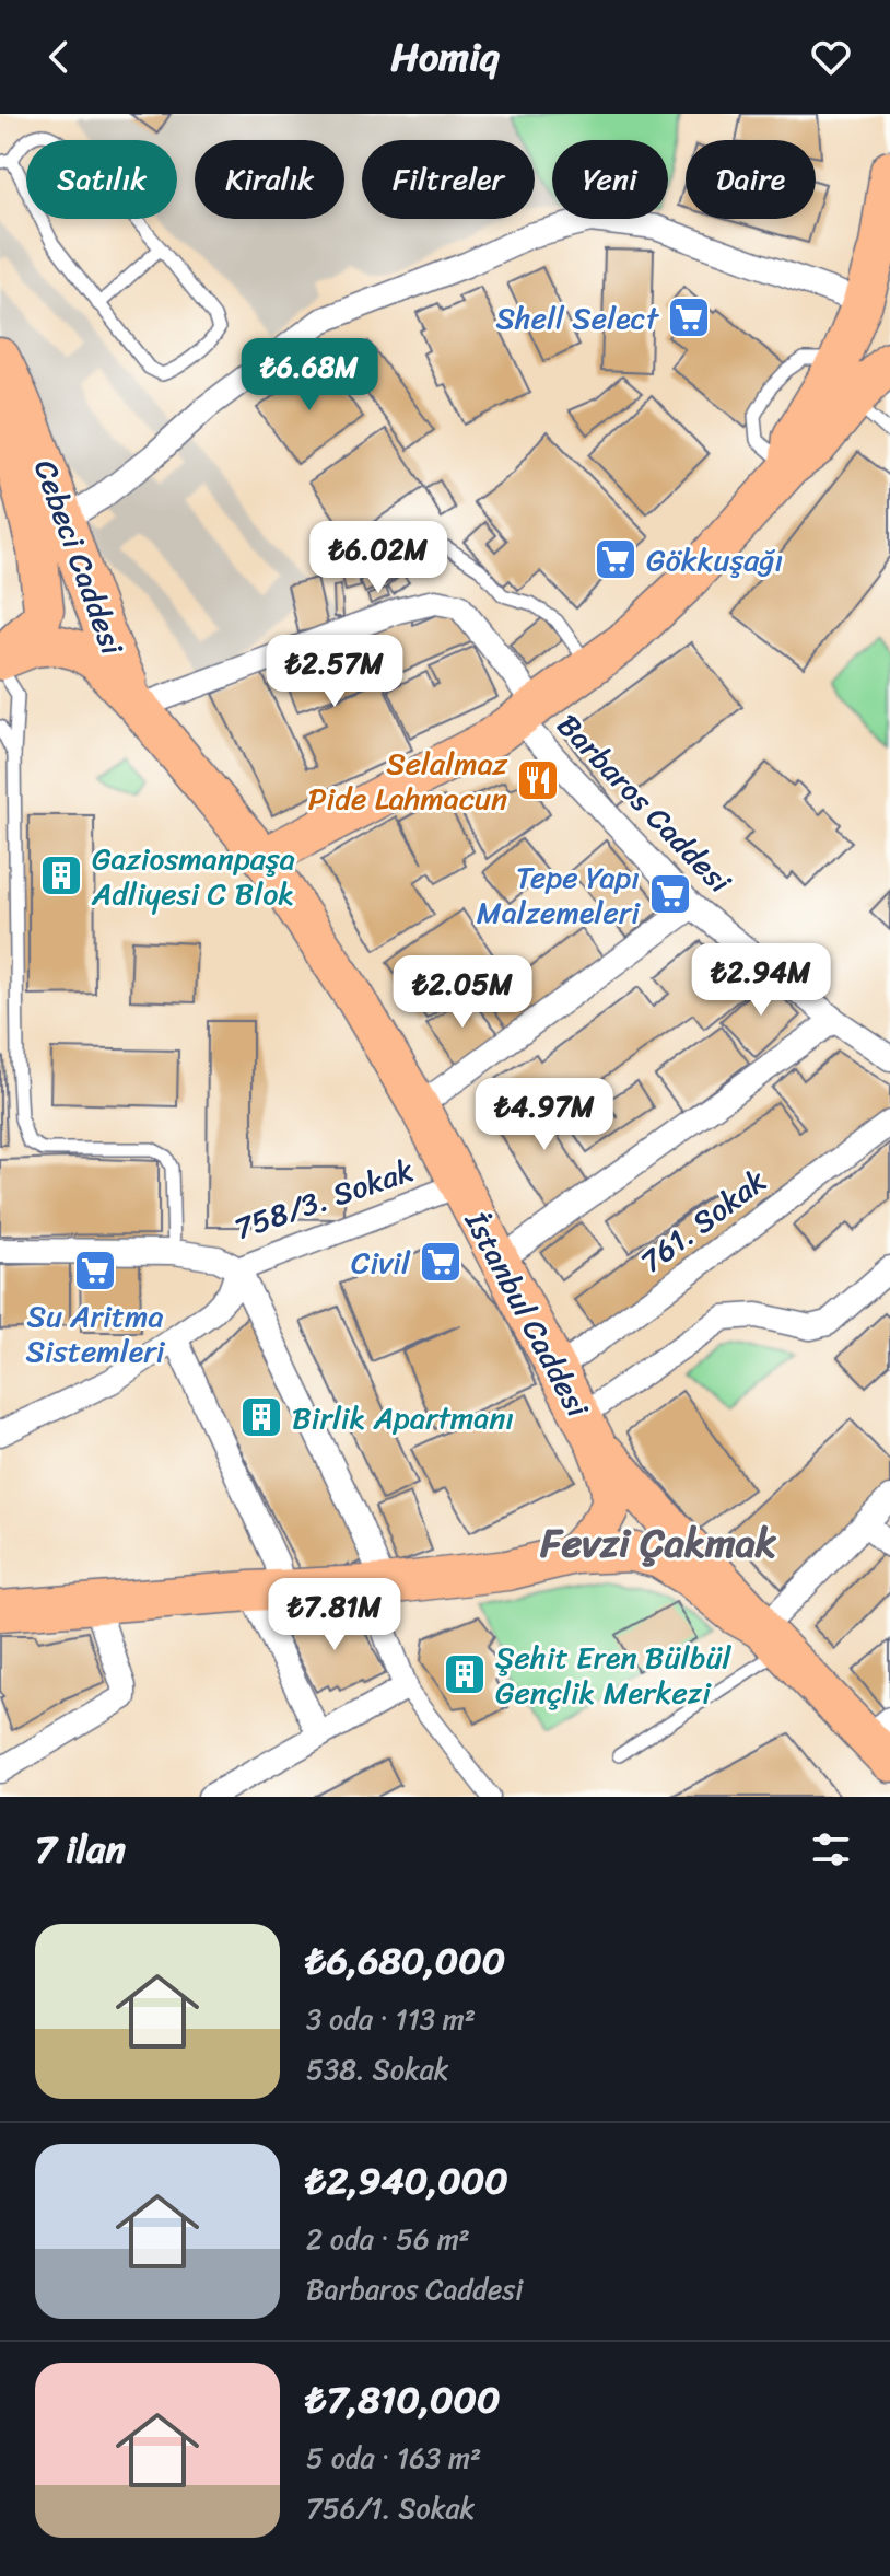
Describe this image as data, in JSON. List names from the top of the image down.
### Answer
{
  "streets": {
    "main road": ["Cebeci Caddesi", "İstanbul Caddesi"],
    "street": ["Barbaros Caddesi", "758/3. Sokak", "761. Sokak"]
  },
  "crossings": [
    ["Cebeci Caddesi", "Barbaros Caddesi"],
    ["Cebeci Caddesi", "İstanbul Caddesi"],
    ["Barbaros Caddesi", "İstanbul Caddesi"],
    ["758/3. Sokak", "İstanbul Caddesi"],
    ["761. Sokak", "İstanbul Caddesi"]
  ],
  "districts": ["Fevzi Çakmak"],
  "places": {
    "supermarket": [
      "Shell Select",
      "Gökkuşağı",
      "Tepe Yapı Malzemeleri",
      "Civil",
      "Su Aritma Sistemleri"
    ],
    "restaurant": ["Selalmaz Pide Lahmacun"],
    "building": ["Gaziosmanpaşa Adliyesi C Blok", "Birlik Apartmanı", "Şehit Eren Bülbül Gençlik Merkezi"]
  },
  "page": {
    "header": "Homiq",
    "chip": [
      "Satılık",
      "Kiralık",
      "Filtreler",
      "Yeni",
      "Daire"
    ],
    "price": [
      "₺6.68M",
      "₺6.02M",
      "₺2.57M",
      "₺2.94M",
      "₺2.05M",
      "₺4.97M",
      "₺7.81M"
    ],
    "heading": "7 ilan",
    "list": [
      {
        "name": "₺6,680,000",
        "note": "3 oda · 113 m² · 538. Sokak"
      },
      {
        "name": "₺2,940,000",
        "note": "2 oda · 56 m² · Barbaros Caddesi"
      },
      {
        "name": "₺7,810,000",
        "note": "5 oda · 163 m² · 756/1. Sokak"
      }
    ]
  }
}
